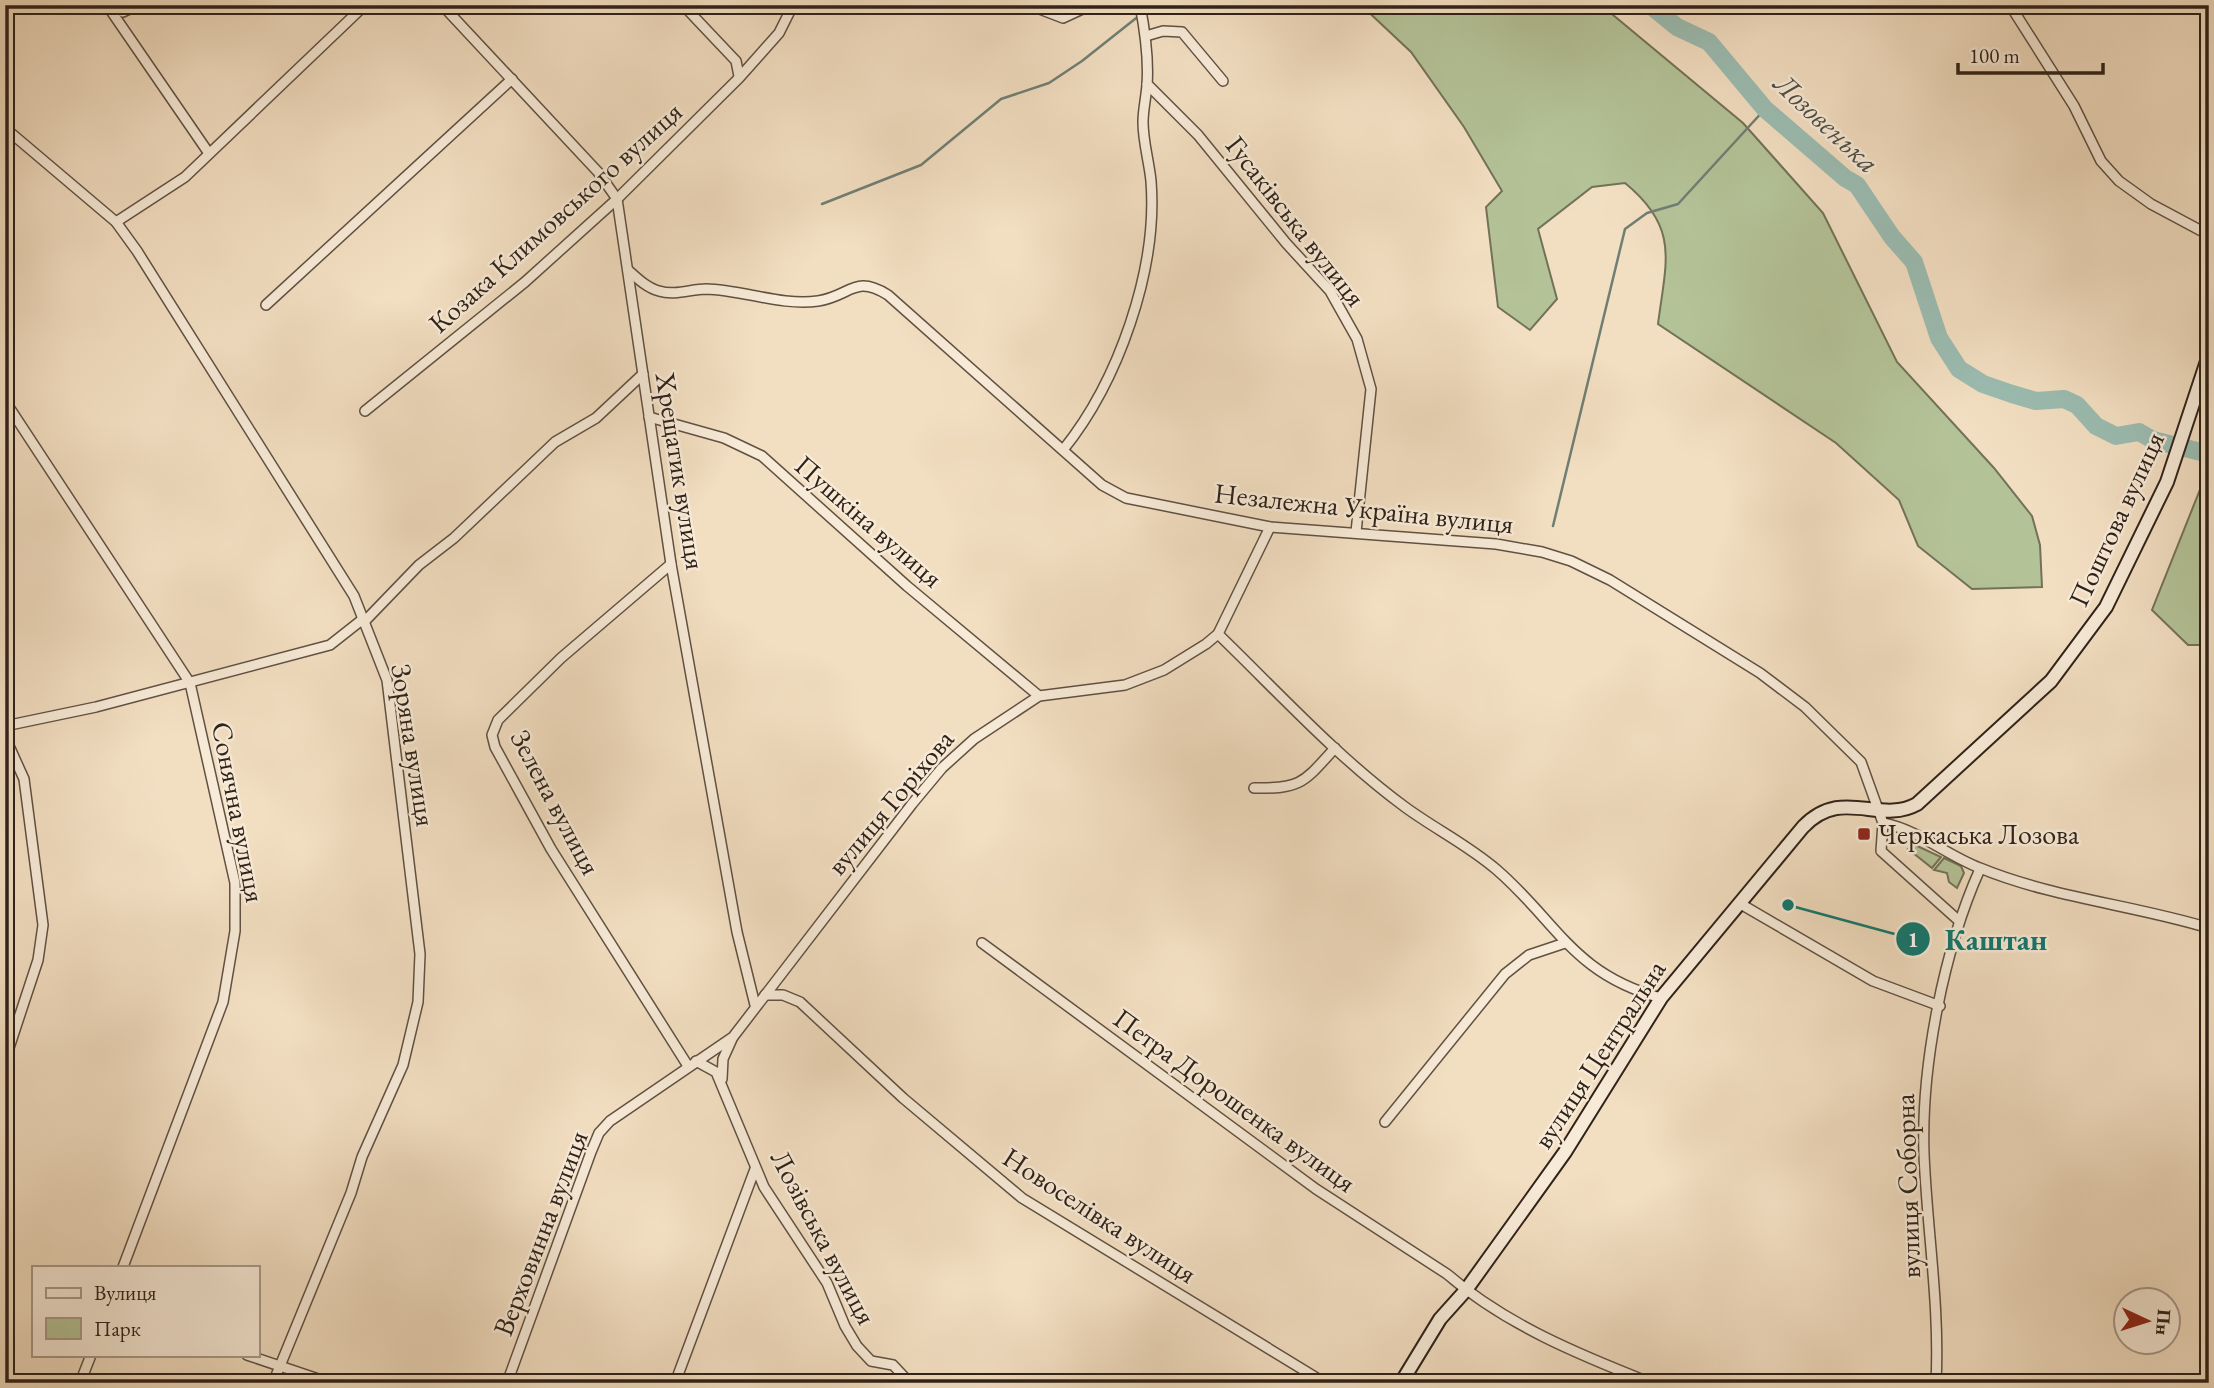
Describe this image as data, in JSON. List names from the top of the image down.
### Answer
{
  "streets": {
    "street": [
      "Козака Климовського вулиця",
      "Гусаківська вулиця",
      "Хрещатик вулиця",
      "Незалежна Україна вулиця",
      "Поштова вулиця",
      "Пушкіна вулиця",
      "Зоряна вулиця",
      "Зелена вулиця",
      "вулиця Горіхова",
      "Сонячна вулиця",
      "вулиця Центральна",
      "Петра Дорошенка вулиця",
      "вулиця Соборна",
      "Новоселівка вулиця",
      "Верховинна вулиця",
      "Лозівська вулиця"
    ]
  },
  "crossings": [
    ["Козака Климовського вулиця", "Хрещатик вулиця"],
    ["Гусаківська вулиця", "Незалежна Україна вулиця"],
    ["Хрещатик вулиця", "Незалежна Україна вулиця"],
    ["Хрещатик вулиця", "Пушкіна вулиця"],
    ["Хрещатик вулиця", "Зелена вулиця"],
    ["Хрещатик вулиця", "вулиця Горіхова"],
    ["Незалежна Україна вулиця", "Поштова вулиця"],
    ["Незалежна Україна вулиця", "вулиця Центральна"],
    ["Незалежна Україна вулиця", "вулиця Соборна"],
    ["Поштова вулиця", "вулиця Центральна"],
    ["Пушкіна вулиця", "вулиця Горіхова"],
    ["Зелена вулиця", "вулиця Горіхова"],
    ["Зелена вулиця", "Верховинна вулиця"],
    ["Зелена вулиця", "Лозівська вулиця"],
    ["вулиця Горіхова", "Новоселівка вулиця"],
    ["вулиця Горіхова", "Верховинна вулиця"],
    ["вулиця Горіхова", "Лозівська вулиця"],
    ["вулиця Центральна", "Петра Дорошенка вулиця"],
    ["Верховинна вулиця", "Лозівська вулиця"]
  ],
  "water": ["Лозовенька"],
  "places": {
    "transit": ["Черкаська Лозова"],
    "other": ["Каштан"]
  },
  "legend": ["Вулиця", "Парк"],
  "scale_bar": "100 m",
  "north": "right"
}
